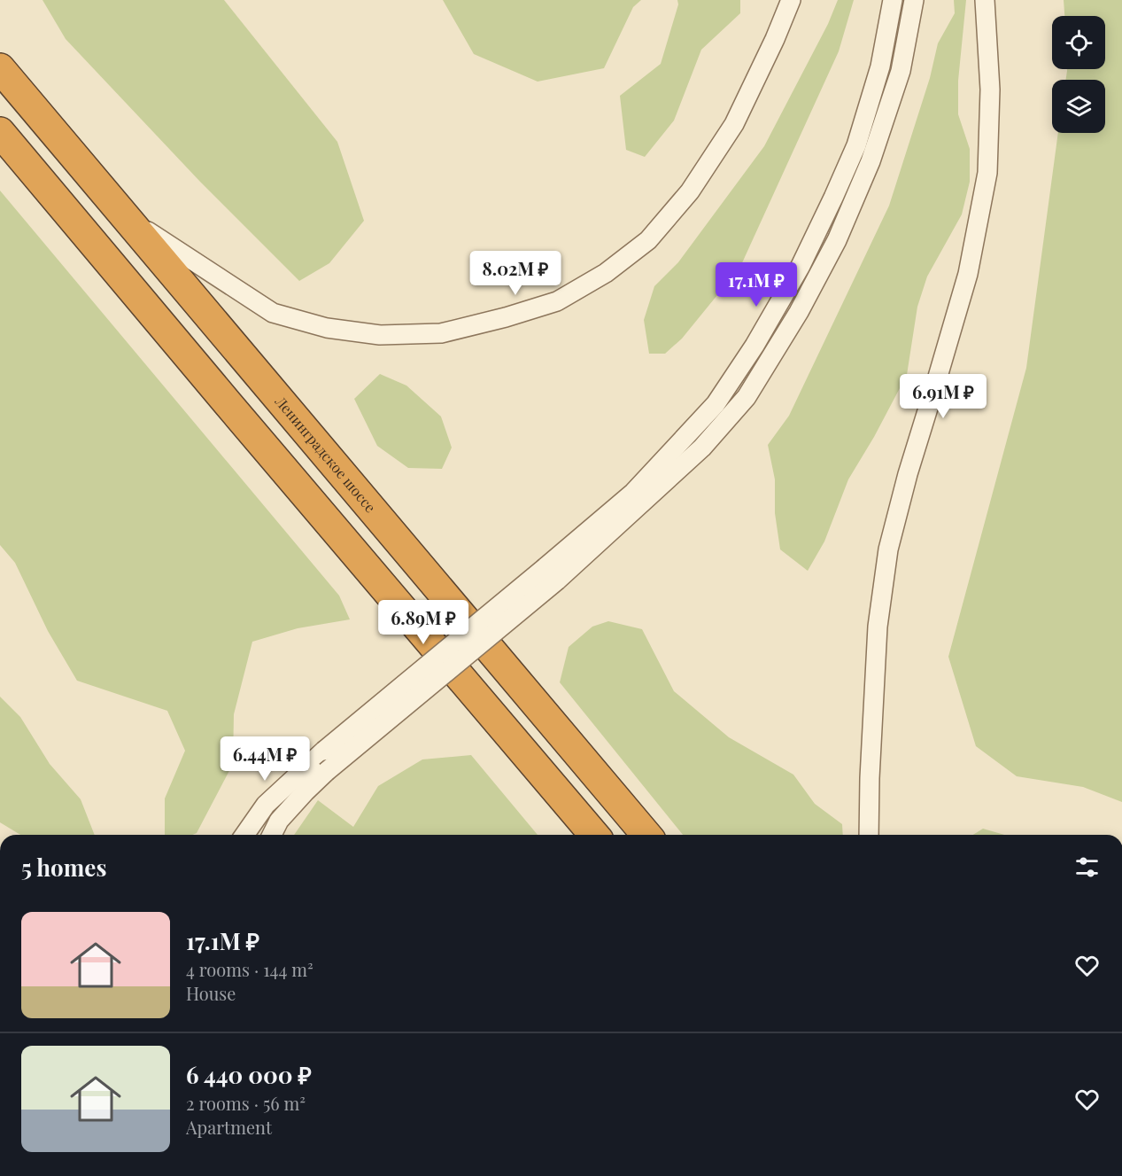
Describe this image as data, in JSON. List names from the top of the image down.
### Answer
{
  "streets": {
    "highway": ["Ленинградское шоссе"]
  },
  "page": {
    "price": [
      "8.02M ₽",
      "17.1M ₽",
      "6.91M ₽",
      "6.89M ₽",
      "6.44M ₽"
    ],
    "heading": "5 homes",
    "list": [
      {
        "name": "17.1M ₽",
        "note": "4 rooms · 144 m² · House"
      },
      {
        "name": "6 440 000 ₽",
        "note": "2 rooms · 56 m² · Apartment"
      }
    ]
  }
}
